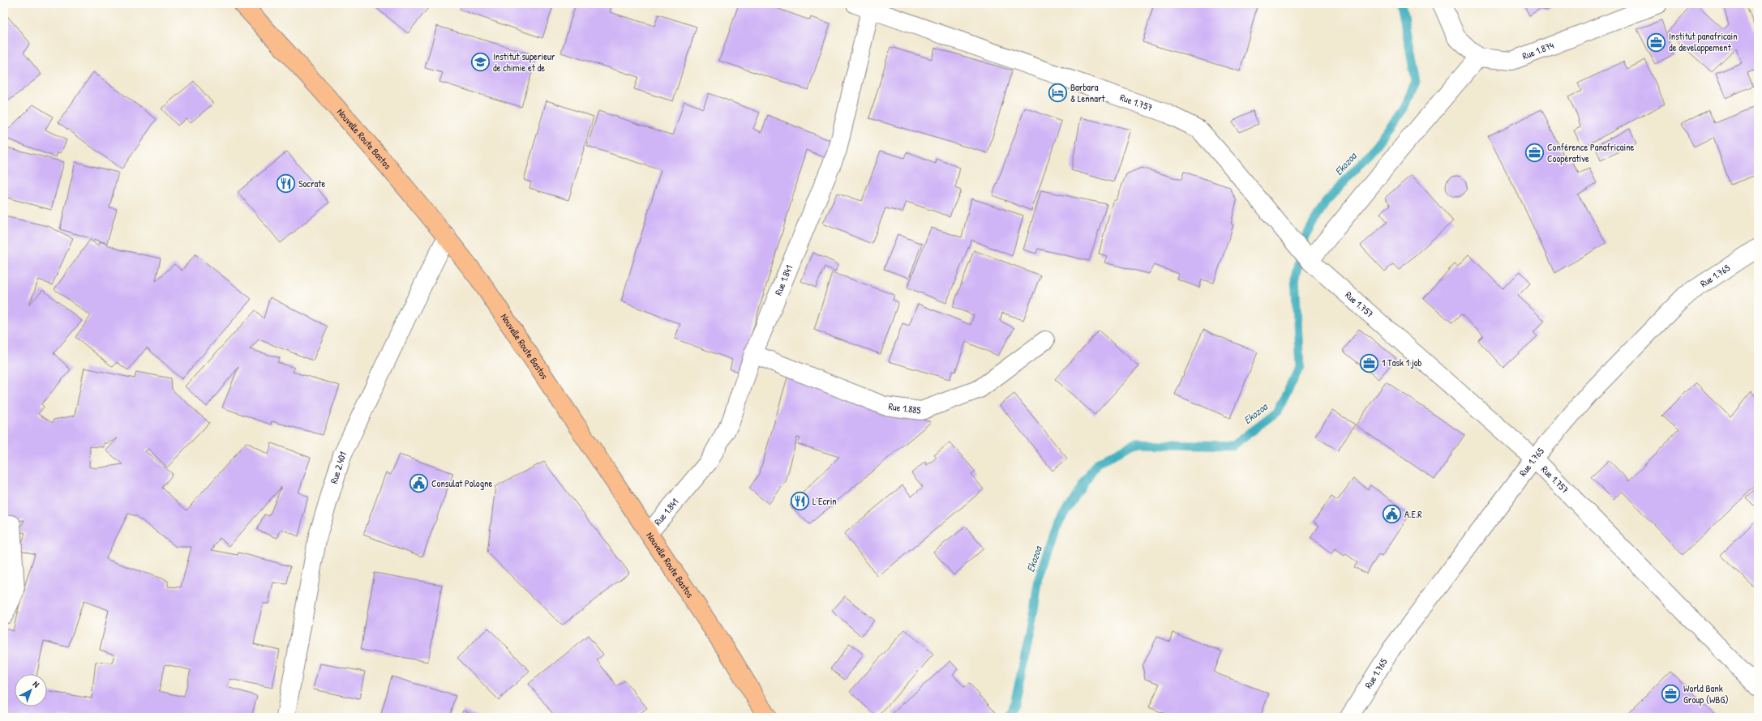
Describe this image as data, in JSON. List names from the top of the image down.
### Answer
{
  "streets": {
    "main road": ["Nouvelle Route Bastos"],
    "street": [
      "Rue 1.874",
      "Rue 1.757",
      "Rue 1.765",
      "Rue 1.841",
      "Rue 1.885",
      "Rue 2.401"
    ]
  },
  "crossings": [
    ["Rue 1.757", "Rue 1.765"],
    ["Rue 1.757", "Rue 1.841"],
    ["Nouvelle Route Bastos", "Rue 1.841"],
    ["Nouvelle Route Bastos", "Rue 2.401"],
    ["Rue 1.841", "Rue 1.885"]
  ],
  "water": ["Ekozoa"],
  "places": {
    "office": [
      "Institut panafricain de developpement",
      "Conférence Panafricaine Coopérative",
      "1 Task 1 job",
      "World Bank Group (WBG)"
    ],
    "school or university": ["Institut superieur de chimie et de"],
    "hotel": ["Barbara & Lennart"],
    "restaurant": ["Socrate", "L’Ecrin"],
    "public building": ["Consulat Pologne", "A.E.R"]
  },
  "north": "top right"
}
